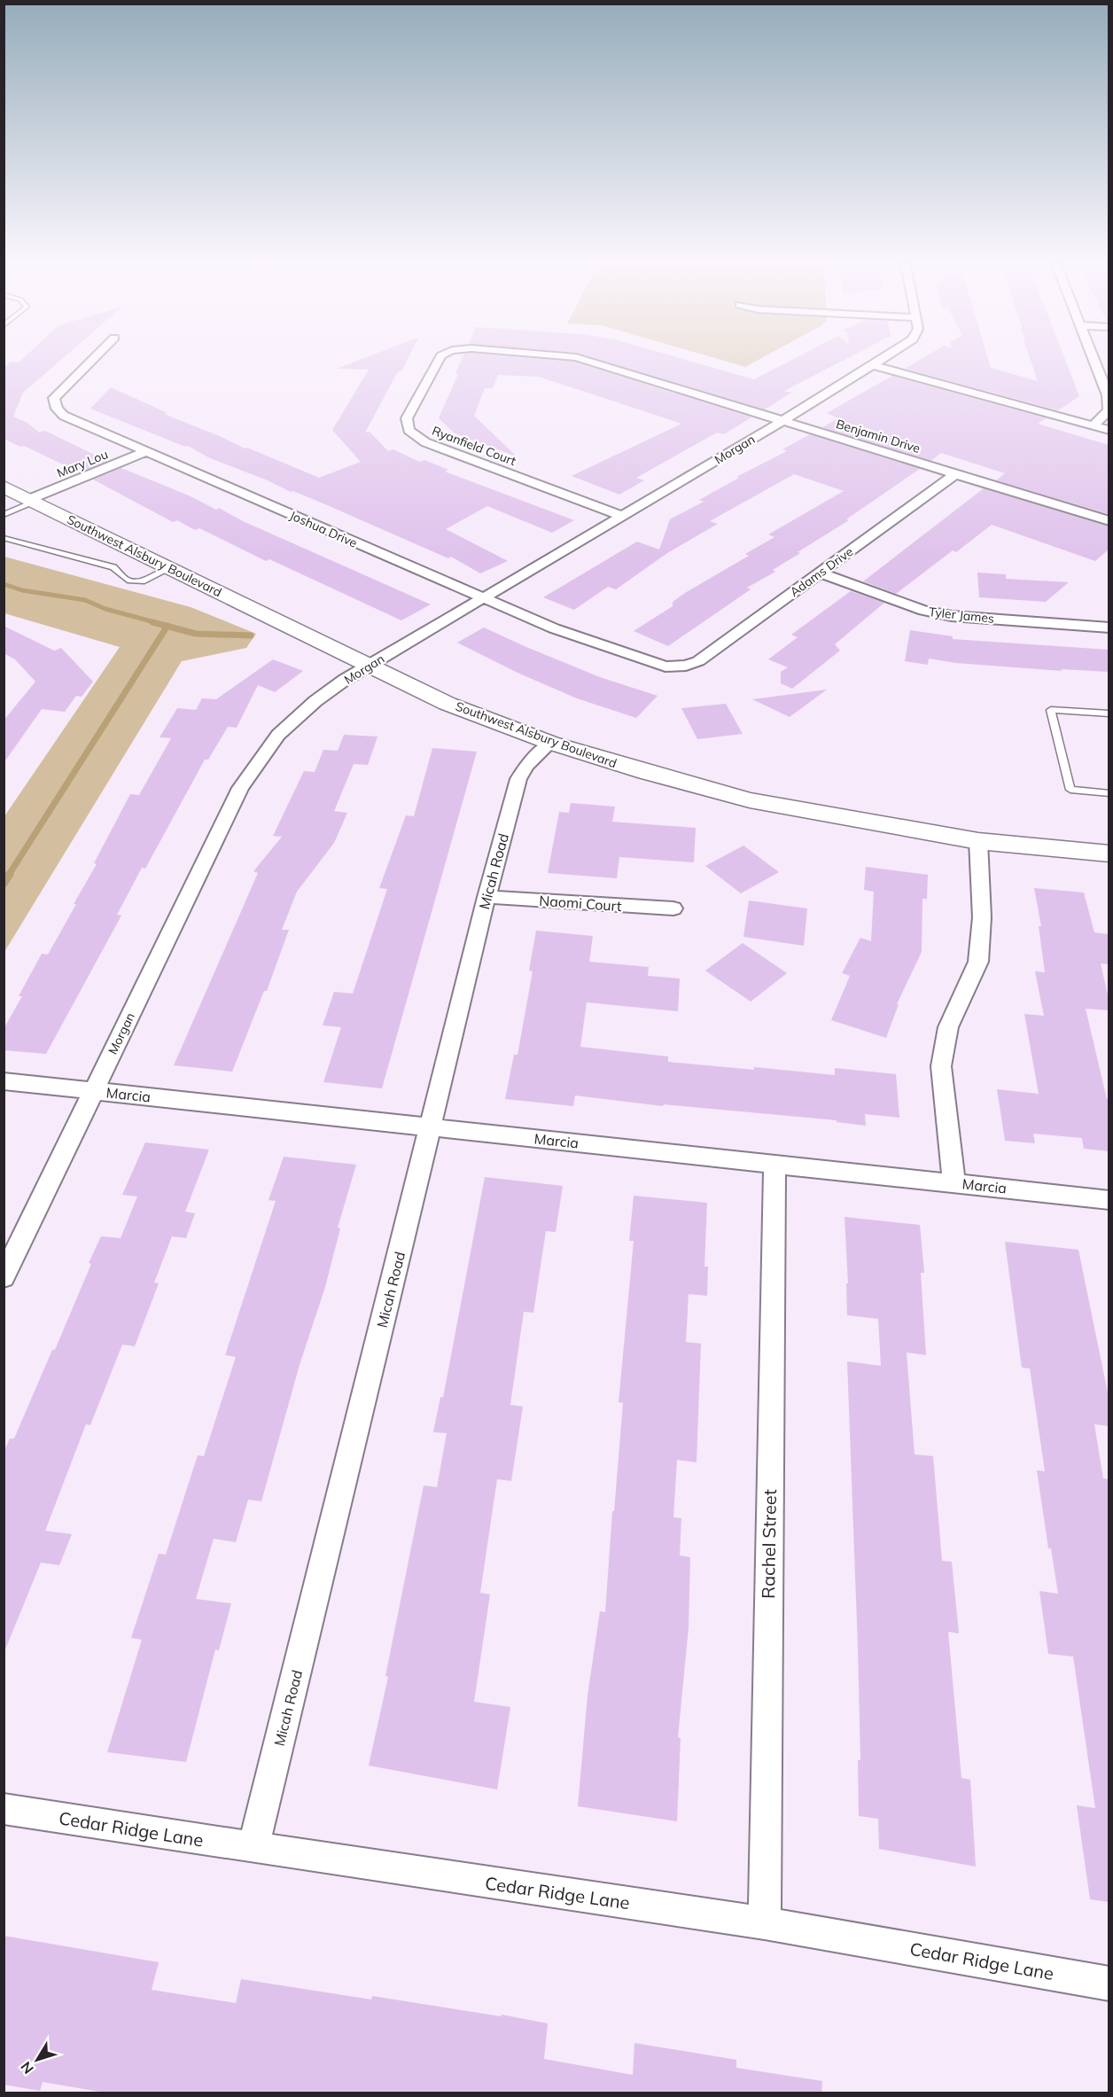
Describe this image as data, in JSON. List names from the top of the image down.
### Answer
{
  "streets": {
    "main road": ["Southwest Alsbury Boulevard"],
    "street": [
      "Benjamin Drive",
      "Ryanfield Court",
      "Morgan",
      "Mary Lou",
      "Joshua Drive",
      "Adams Drive",
      "Tyler James",
      "Micah Road",
      "Naomi Court",
      "Marcia",
      "Rachel Street",
      "Cedar Ridge Lane"
    ]
  },
  "crossings": [
    ["Benjamin Drive", "Morgan"],
    ["Benjamin Drive", "Adams Drive"],
    ["Ryanfield Court", "Morgan"],
    ["Morgan", "Joshua Drive"],
    ["Morgan", "Southwest Alsbury Boulevard"],
    ["Morgan", "Marcia"],
    ["Mary Lou", "Joshua Drive"],
    ["Mary Lou", "Southwest Alsbury Boulevard"],
    ["Joshua Drive", "Adams Drive"],
    ["Southwest Alsbury Boulevard", "Micah Road"],
    ["Adams Drive", "Tyler James"],
    ["Micah Road", "Naomi Court"],
    ["Micah Road", "Marcia"],
    ["Micah Road", "Cedar Ridge Lane"],
    ["Marcia", "Rachel Street"],
    ["Rachel Street", "Cedar Ridge Lane"]
  ],
  "north": "bottom left"
}
